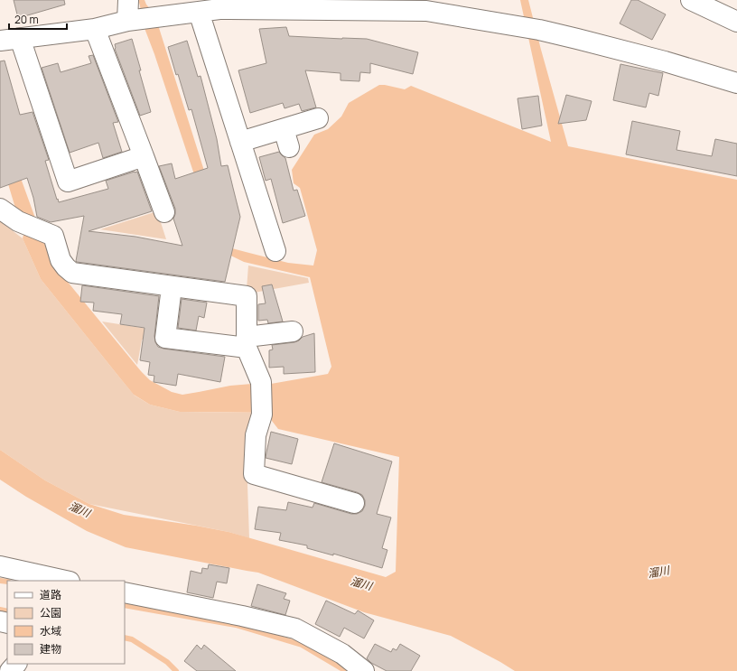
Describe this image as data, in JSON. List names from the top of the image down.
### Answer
{
  "water": ["溜川"],
  "legend": [
    "道路",
    "公園",
    "水域",
    "建物"
  ],
  "scale_bar": "20 m"
}
